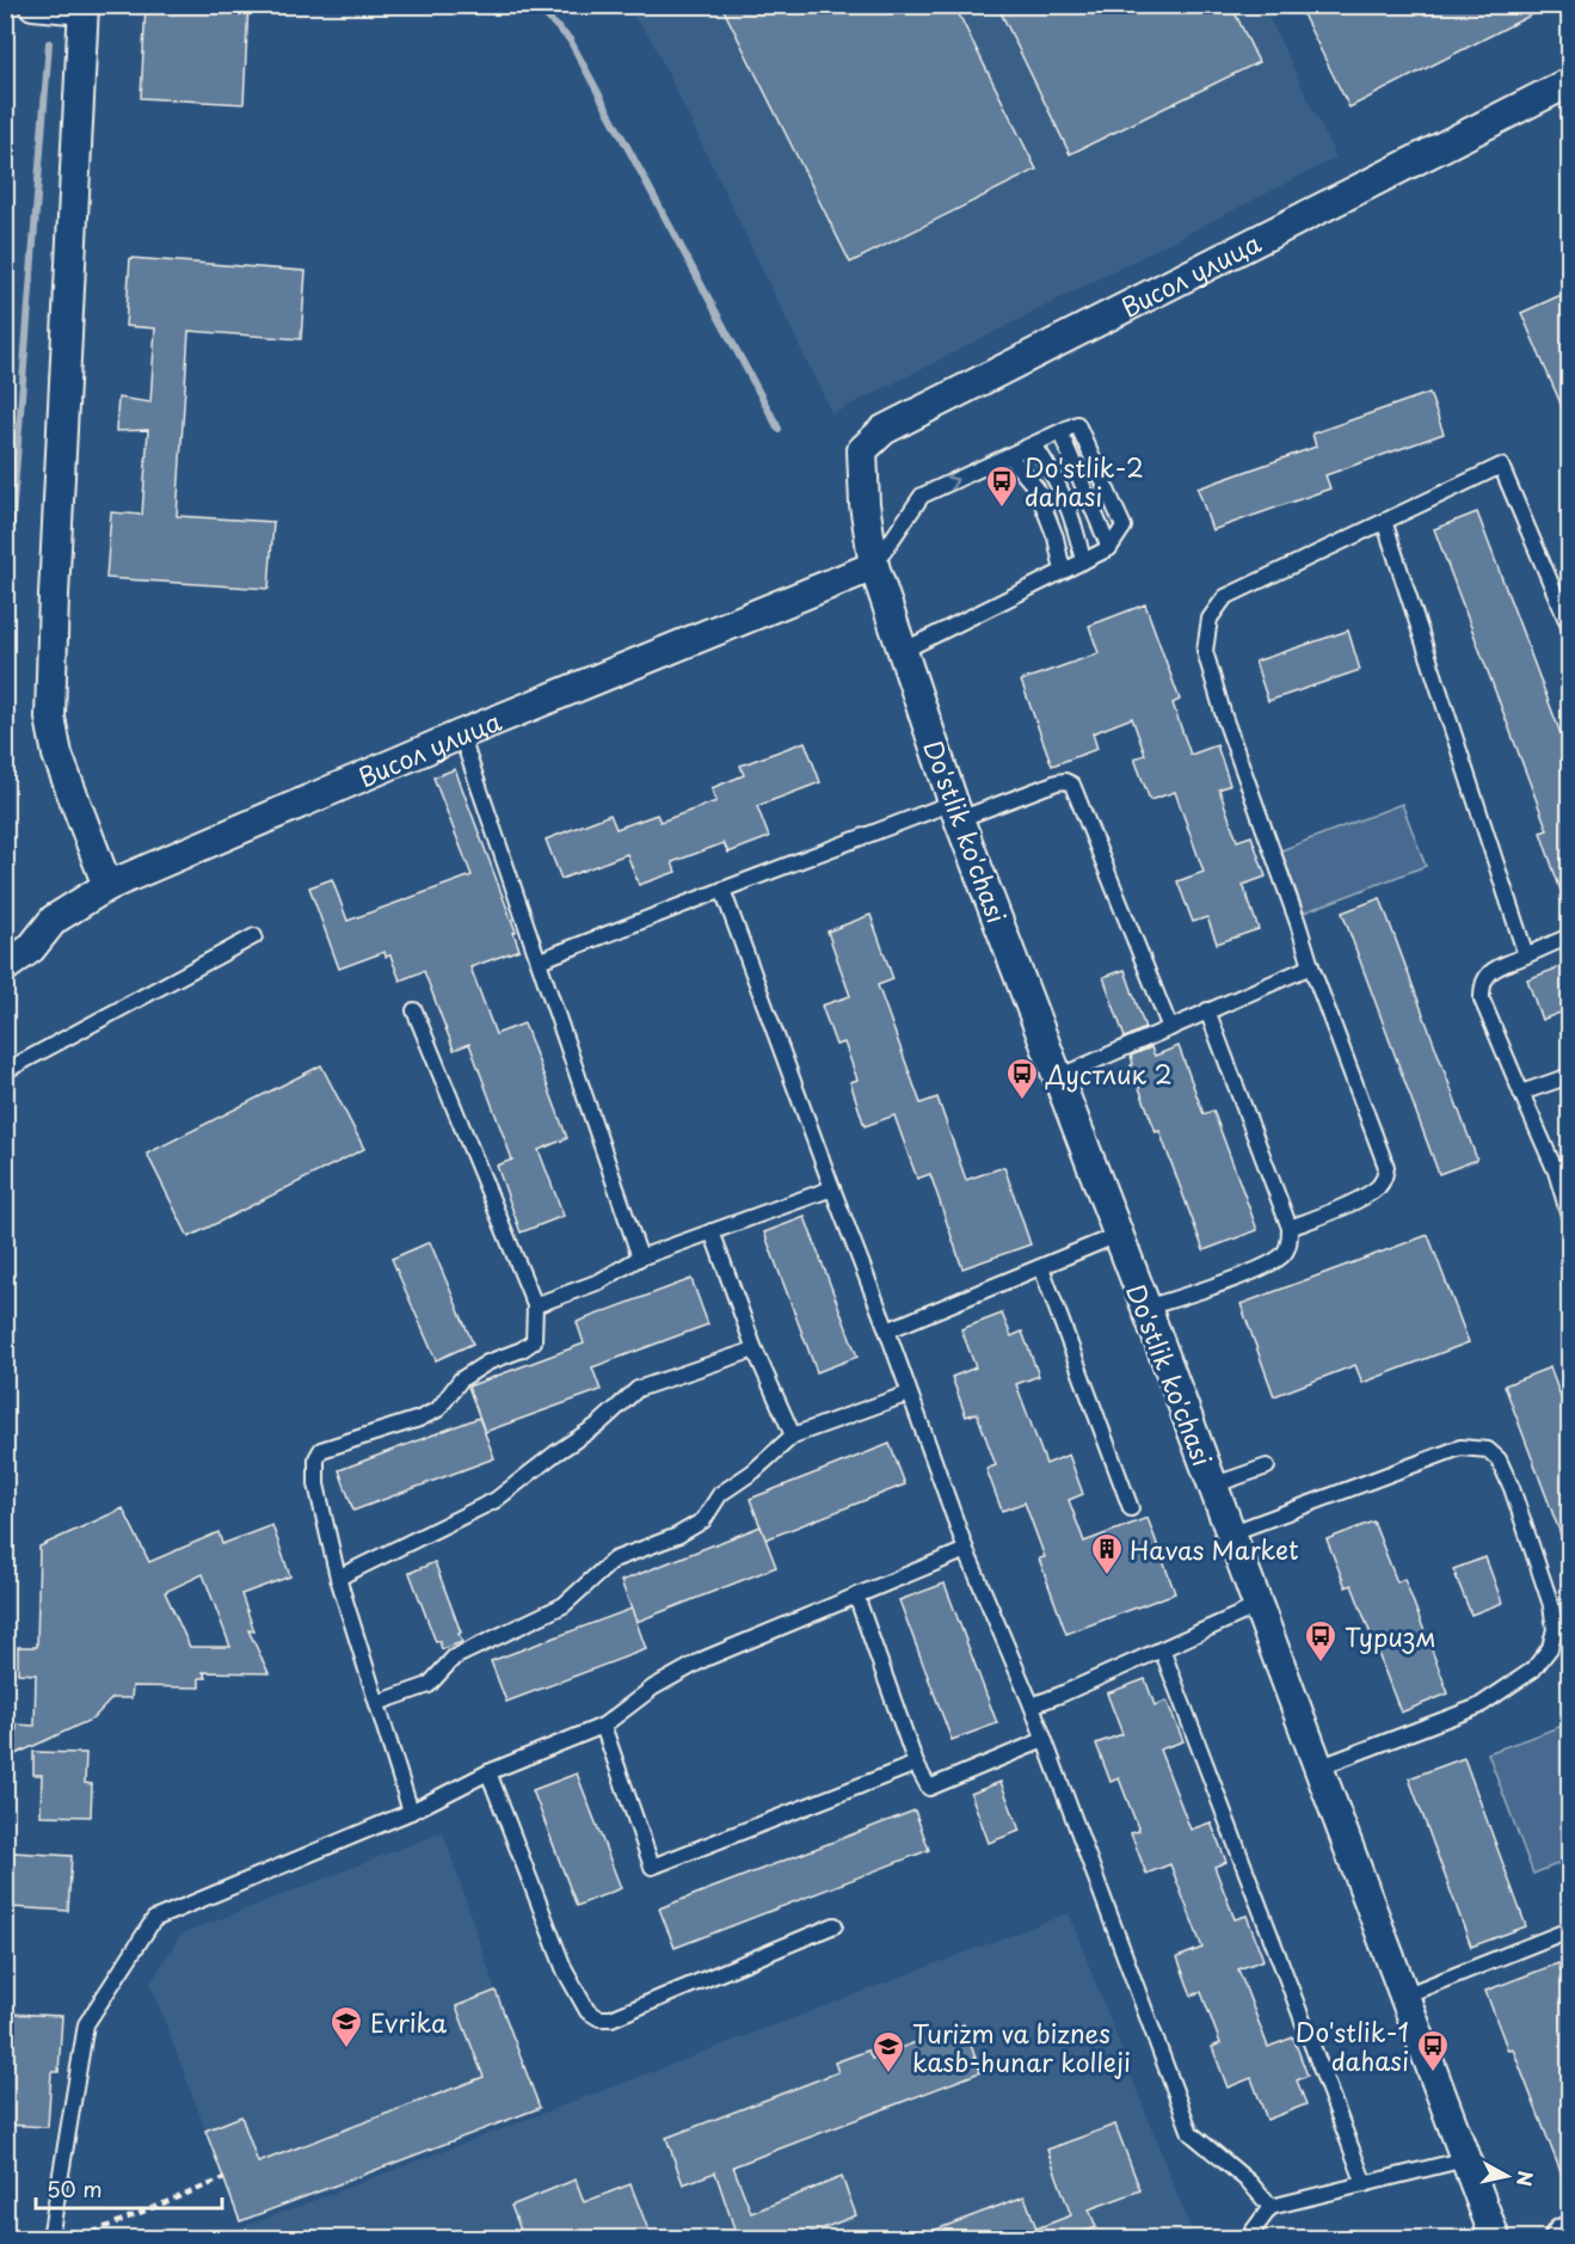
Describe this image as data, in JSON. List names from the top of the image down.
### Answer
{
  "streets": {
    "street": ["Висол улица", "Do'stlik ko'chasi"]
  },
  "crossings": [
    ["Висол улица", "Do'stlik ko'chasi"]
  ],
  "places": {
    "bus stop": [
      "Do'stlik-2 dahasi",
      "Дустлик 2",
      "Туризм",
      "Do'stlik-1 dahasi"
    ],
    "building": ["Havas Market"],
    "school or university": ["Evrika", "Turizm va biznes kasb-hunar kolleji"]
  },
  "scale_bar": "50 m",
  "north": "right"
}
